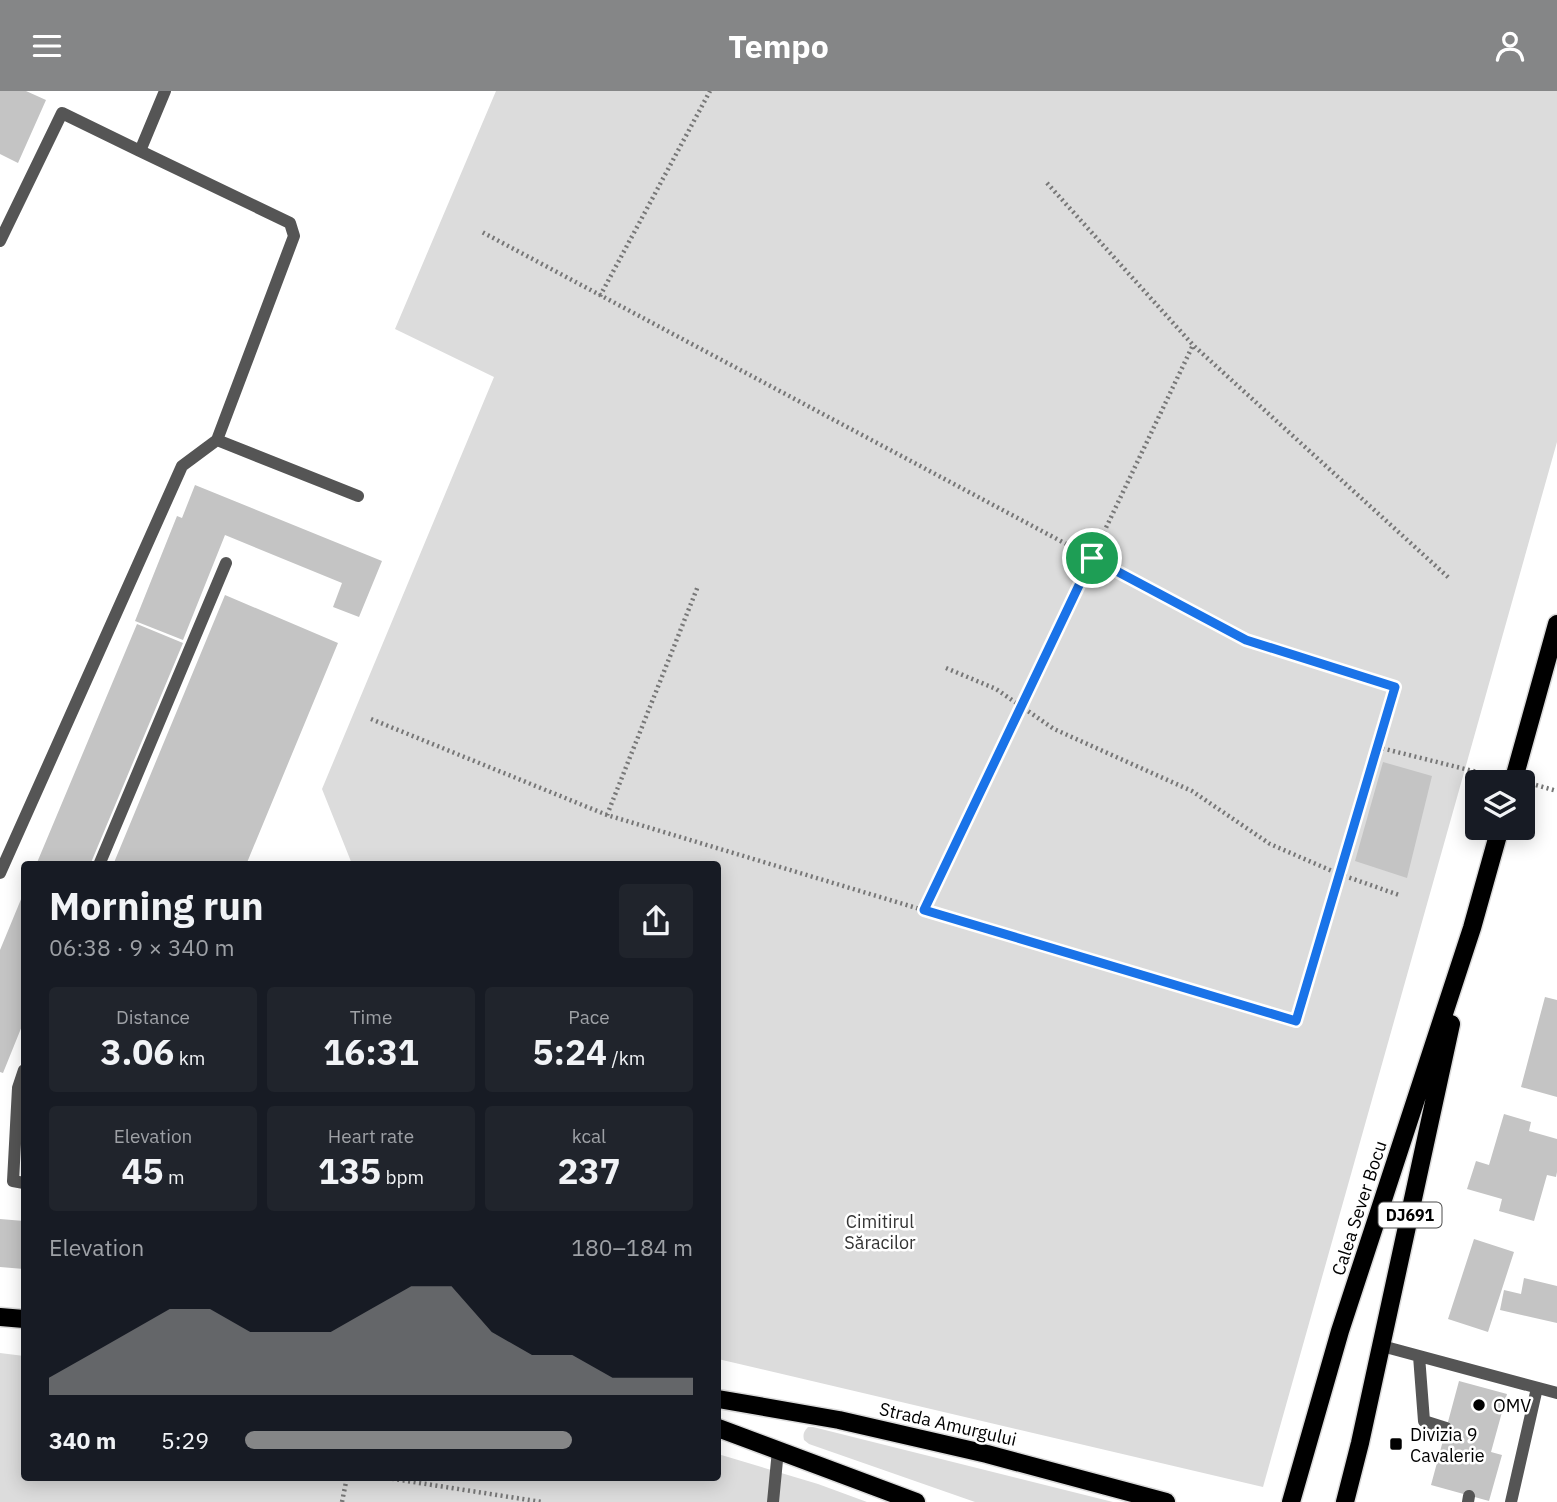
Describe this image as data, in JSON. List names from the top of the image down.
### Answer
{
  "streets": {
    "main road": ["Calea Sever Bocu", "DJ691", "Strada Amurgului"]
  },
  "parks": ["Cimitirul Săracilor"],
  "places": {
    "other": ["OMV"],
    "transit": ["Divizia 9 Cavalerie"]
  },
  "page": {
    "header": "Tempo",
    "heading": ["Morning run", "06:38 · 9 × 340 m"],
    "stats": [
      ["Distance", "3.06 km"],
      ["Time", "16:31"],
      ["Pace", "5:24 /km"],
      ["Elevation", "45 m"],
      ["Heart rate", "135 bpm"],
      ["kcal", "237"]
    ],
    "chart": ["Elevation", "180–184 m"],
    "list": [
      {
        "name": "340 m",
        "note": "5:29"
      }
    ]
  }
}
